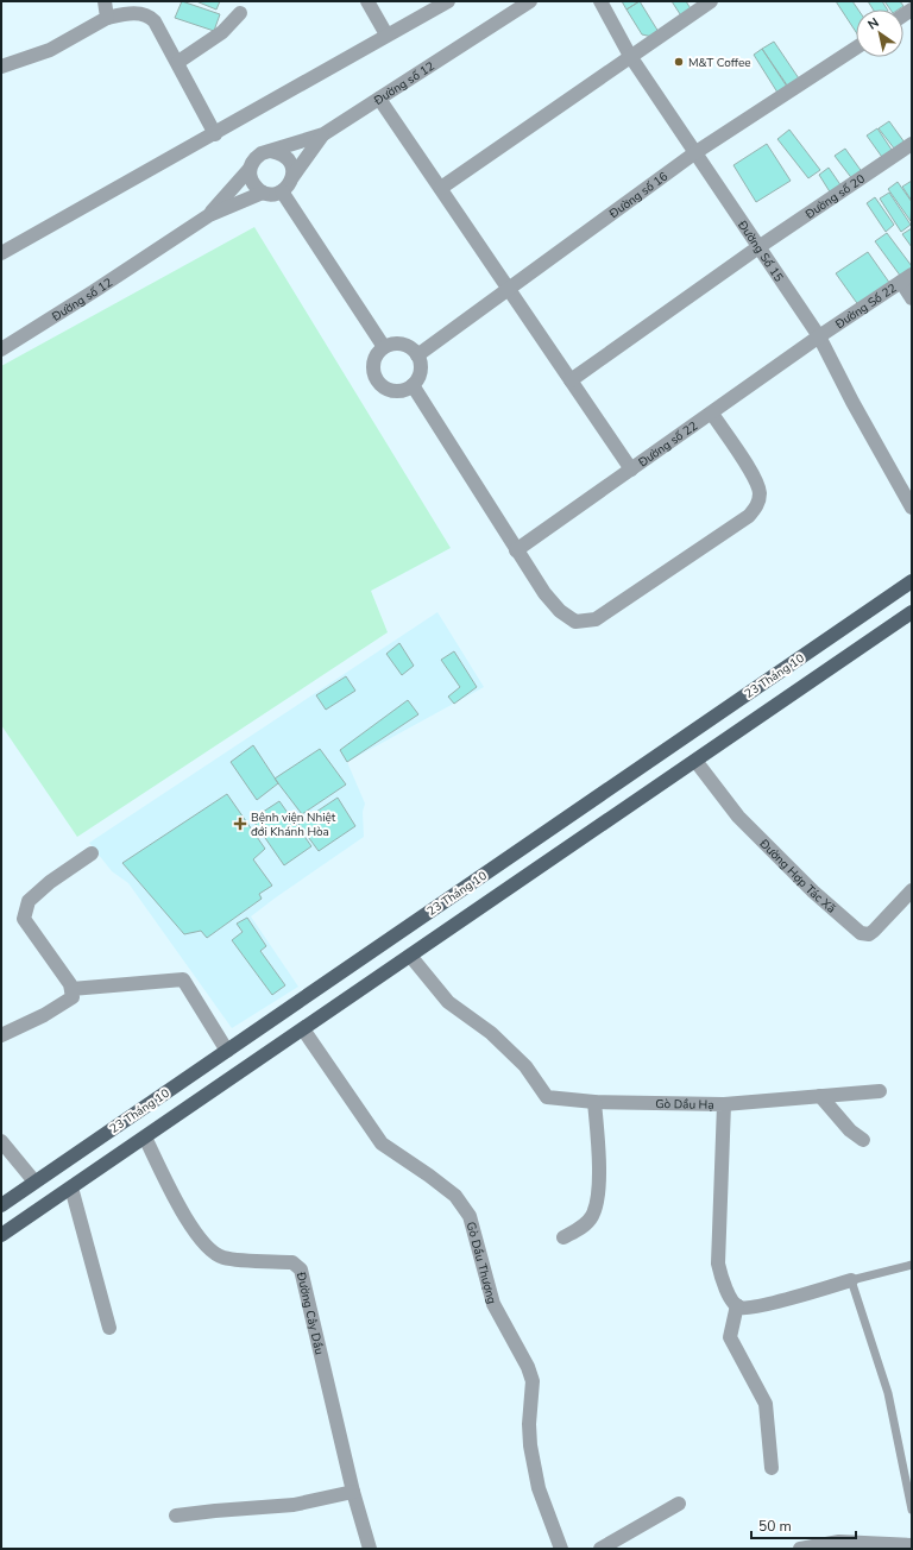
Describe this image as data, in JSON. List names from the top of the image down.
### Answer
{
  "streets": {
    "main road": ["23 Tháng 10"],
    "street": [
      "Đường số 12",
      "Đường số 16",
      "Đường số 20",
      "Đường Số 15",
      "Đường Số 22",
      "Đường số 22",
      "Đường Hợp Tác Xã",
      "Gò Dầu Hạ",
      "Gò Dầu Thượng",
      "Đường Cây Dầu"
    ]
  },
  "crossings": [
    ["Đường số 16", "Đường Số 15"],
    ["Đường số 20", "Đường Số 15"],
    ["Đường Số 15", "Đường Số 22"],
    ["Đường Số 15", "Đường số 22"],
    ["Đường Số 22", "Đường số 22"]
  ],
  "places": {
    "other": ["M&T Coffee"],
    "health": ["Bệnh viện Nhiệt đới Khánh Hòa"]
  },
  "scale_bar": "50 m",
  "north": "top left"
}
